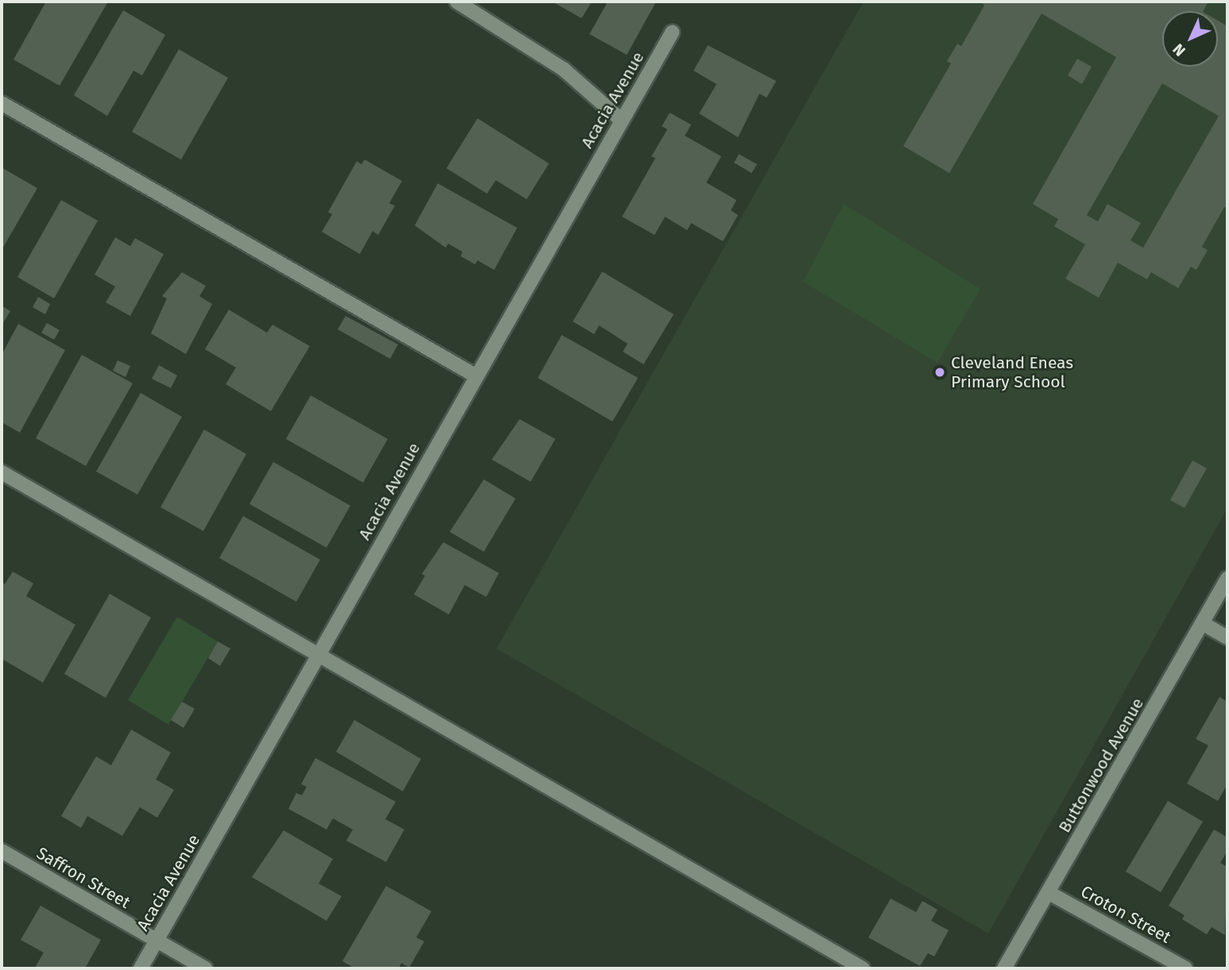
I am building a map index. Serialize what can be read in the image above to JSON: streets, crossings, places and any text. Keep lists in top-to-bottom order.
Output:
{
  "streets": {
    "street": [
      "Acacia Avenue",
      "Buttonwood Avenue",
      "Saffron Street",
      "Croton Street"
    ]
  },
  "crossings": [
    ["Acacia Avenue", "Saffron Street"],
    ["Buttonwood Avenue", "Croton Street"]
  ],
  "places": ["Cleveland Eneas Primary School"],
  "north": "bottom left"
}
